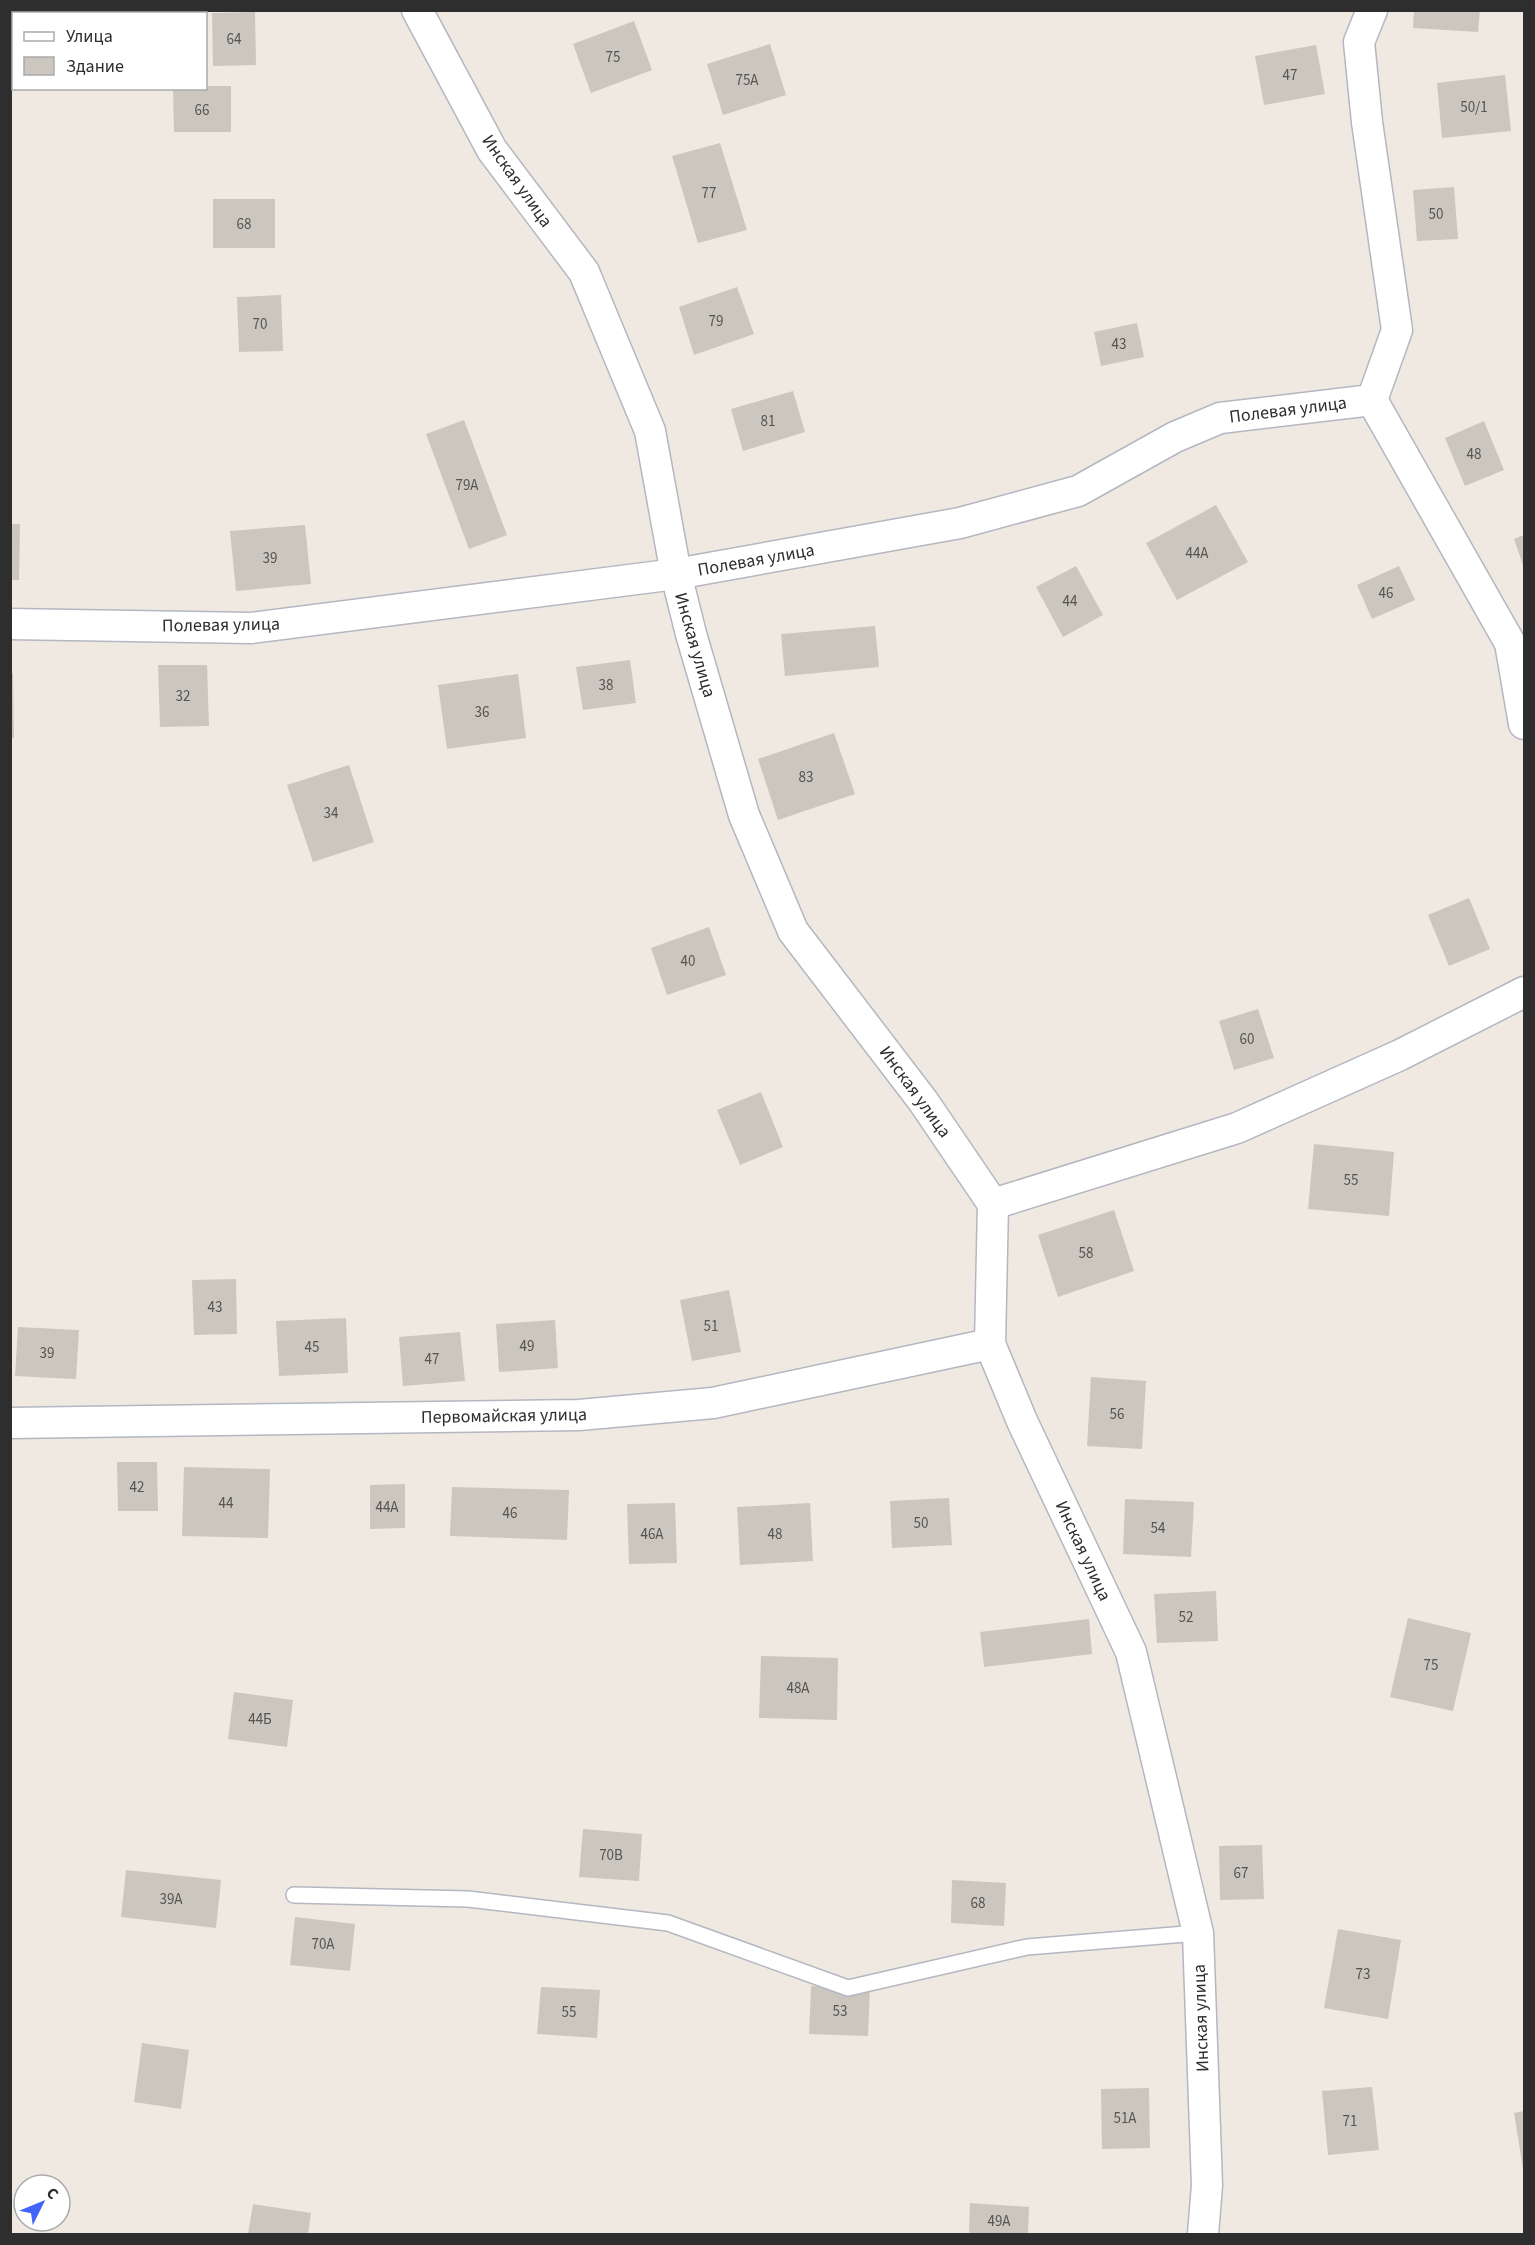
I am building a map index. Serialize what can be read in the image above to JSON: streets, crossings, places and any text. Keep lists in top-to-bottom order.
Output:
{
  "streets": {
    "street": ["Инская улица", "Полевая улица", "Первомайская улица"]
  },
  "crossings": [
    ["Инская улица", "Полевая улица"],
    ["Инская улица", "Первомайская улица"]
  ],
  "house_numbers": [
    "64",
    "75",
    "47",
    "75А",
    "50/1",
    "66",
    "77",
    "50",
    "68",
    "79",
    "70",
    "43",
    "81",
    "48",
    "79А",
    "44А",
    "39",
    "46",
    "44",
    "38",
    "32",
    "36",
    "83",
    "34",
    "40",
    "60",
    "55",
    "58",
    "43",
    "51",
    "49",
    "45",
    "39",
    "47",
    "56",
    "42",
    "44",
    "44А",
    "46",
    "50",
    "54",
    "46А",
    "48",
    "52",
    "75",
    "48А",
    "44Б",
    "70В",
    "67",
    "39А",
    "68",
    "70А",
    "73",
    "53",
    "55",
    "51А",
    "71",
    "49А"
  ],
  "legend": ["Улица", "Здание"],
  "north": "top right"
}
